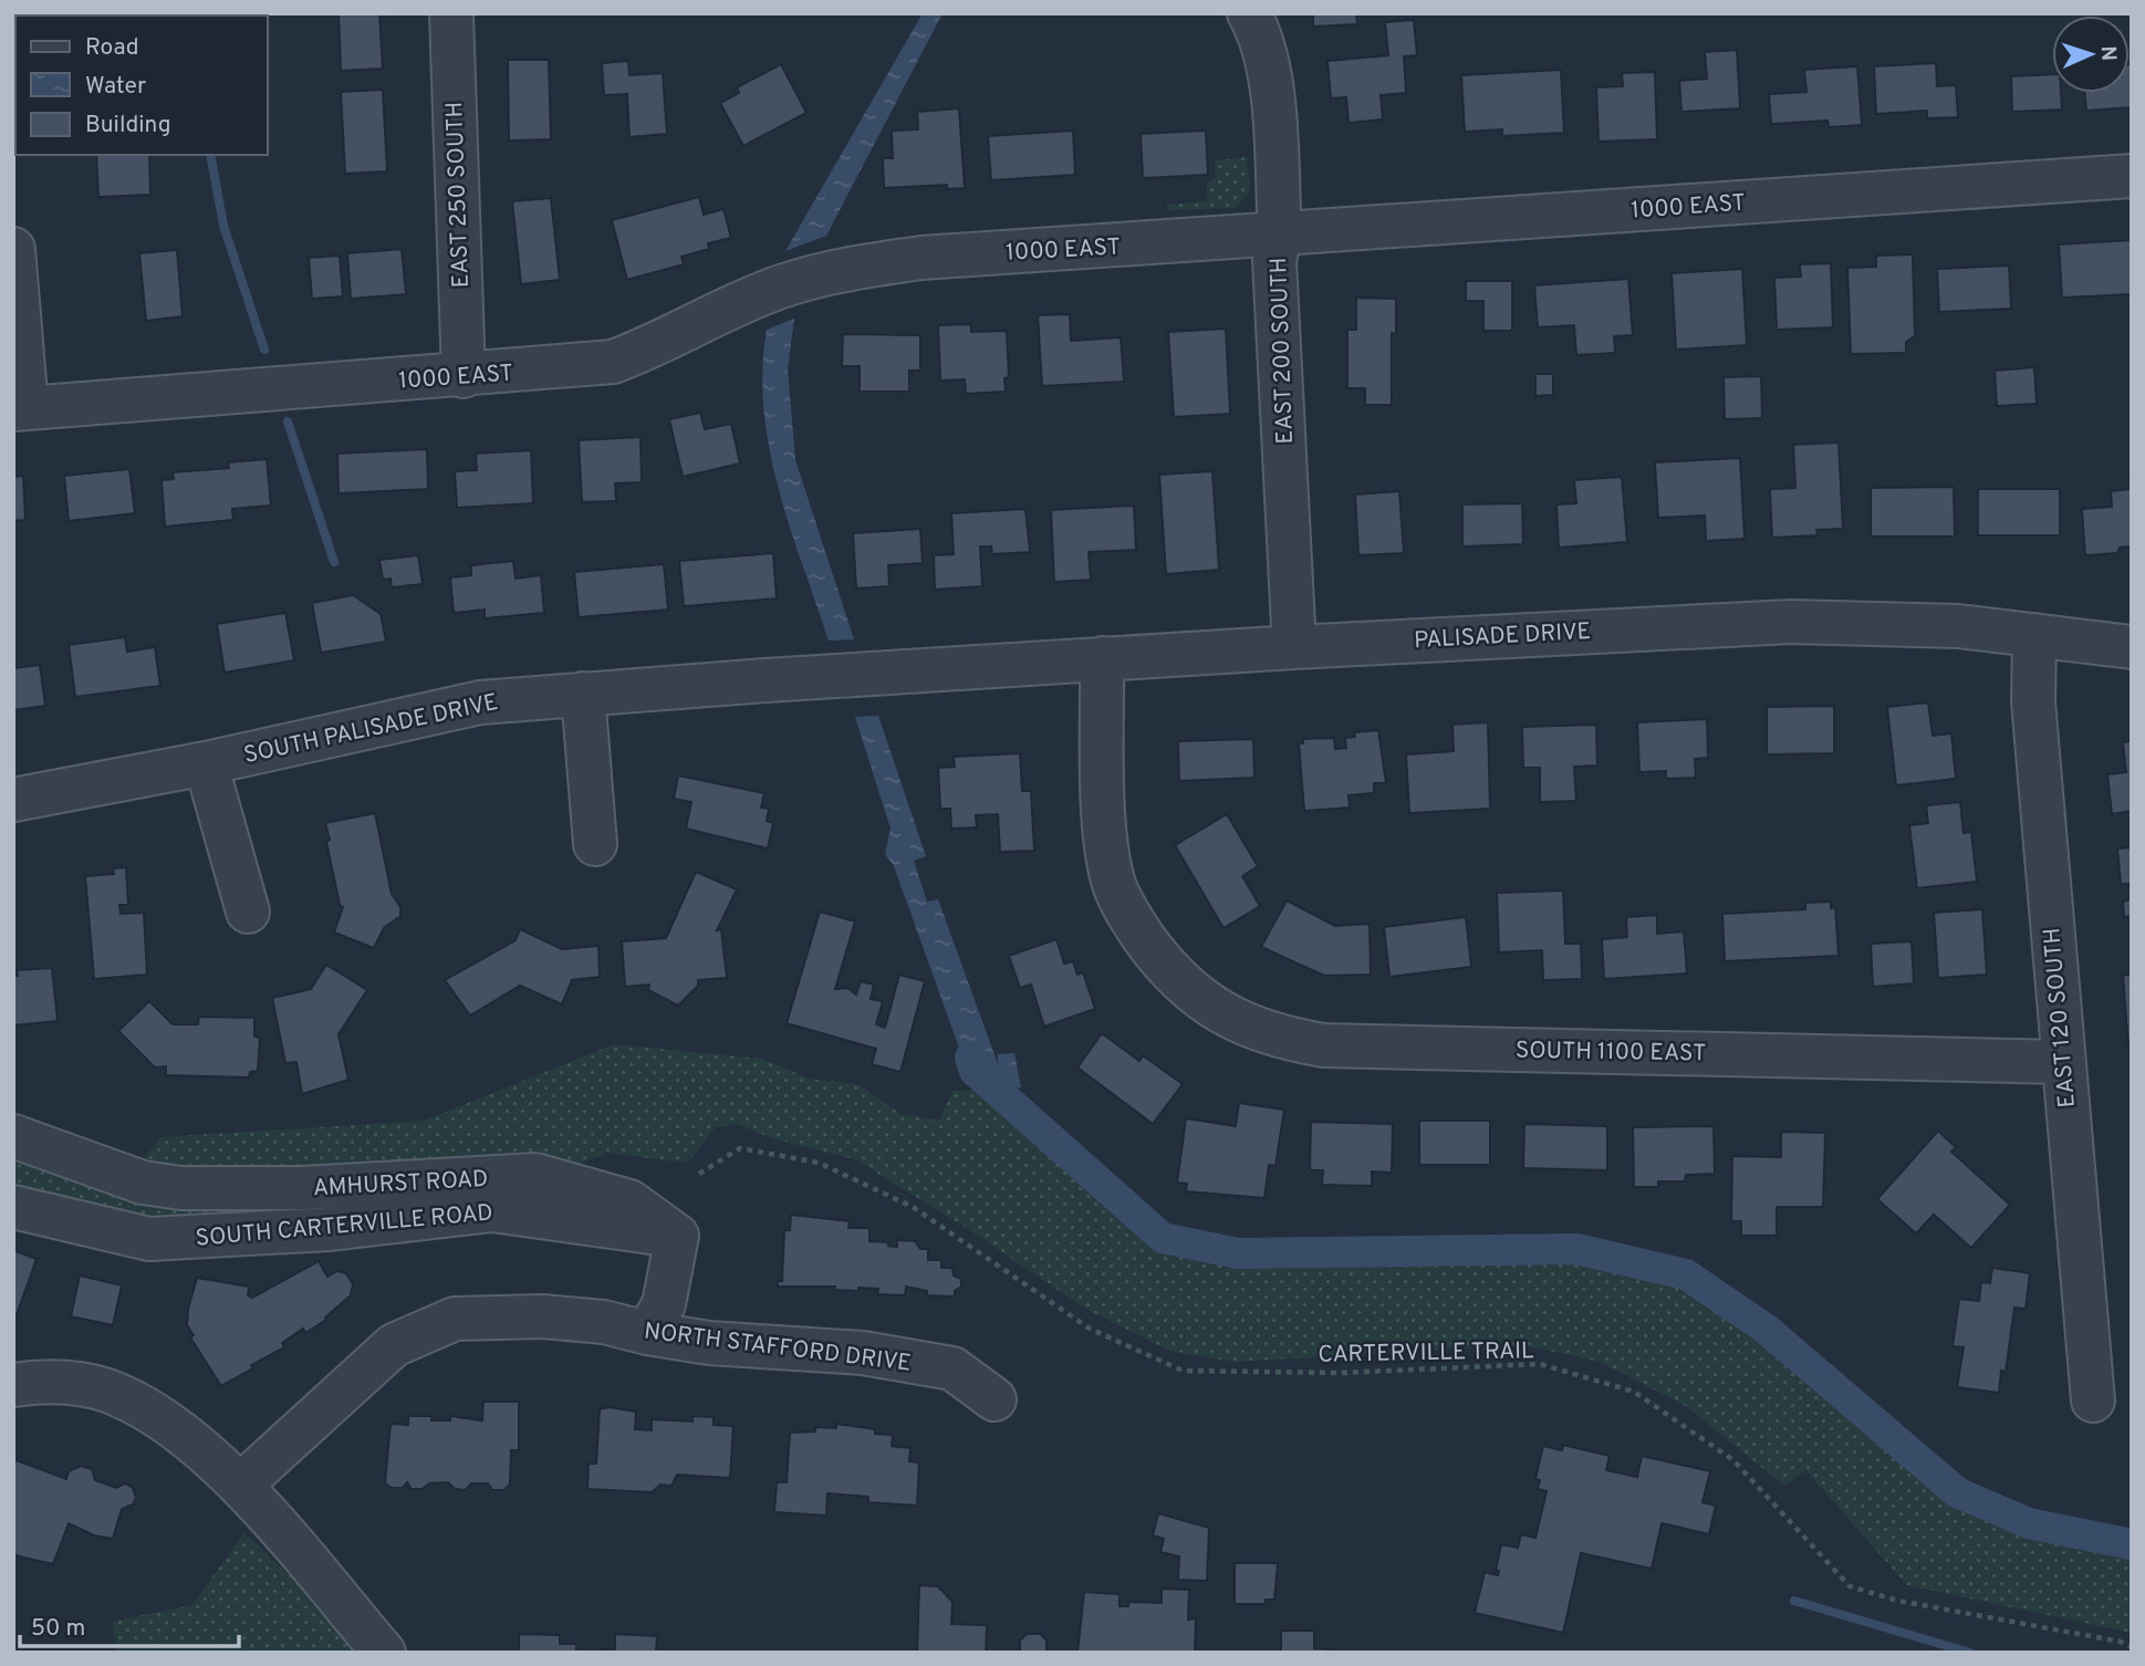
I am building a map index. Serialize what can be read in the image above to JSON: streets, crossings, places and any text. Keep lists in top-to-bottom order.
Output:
{
  "streets": {
    "street": [
      "EAST 250 SOUTH",
      "1000 EAST",
      "EAST 200 SOUTH",
      "PALISADE DRIVE",
      "SOUTH PALISADE DRIVE",
      "EAST 120 SOUTH",
      "SOUTH 1100 EAST",
      "AMHURST ROAD",
      "SOUTH CARTERVILLE ROAD",
      "NORTH STAFFORD DRIVE"
    ],
    "path": ["CARTERVILLE TRAIL"]
  },
  "crossings": [
    ["EAST 250 SOUTH", "1000 EAST"],
    ["1000 EAST", "EAST 200 SOUTH"],
    ["EAST 200 SOUTH", "PALISADE DRIVE"],
    ["PALISADE DRIVE", "SOUTH PALISADE DRIVE"],
    ["PALISADE DRIVE", "EAST 120 SOUTH"],
    ["PALISADE DRIVE", "SOUTH 1100 EAST"],
    ["EAST 120 SOUTH", "SOUTH 1100 EAST"],
    ["AMHURST ROAD", "SOUTH CARTERVILLE ROAD"]
  ],
  "legend": ["Road", "Water", "Building"],
  "scale_bar": "50 m",
  "north": "right"
}
